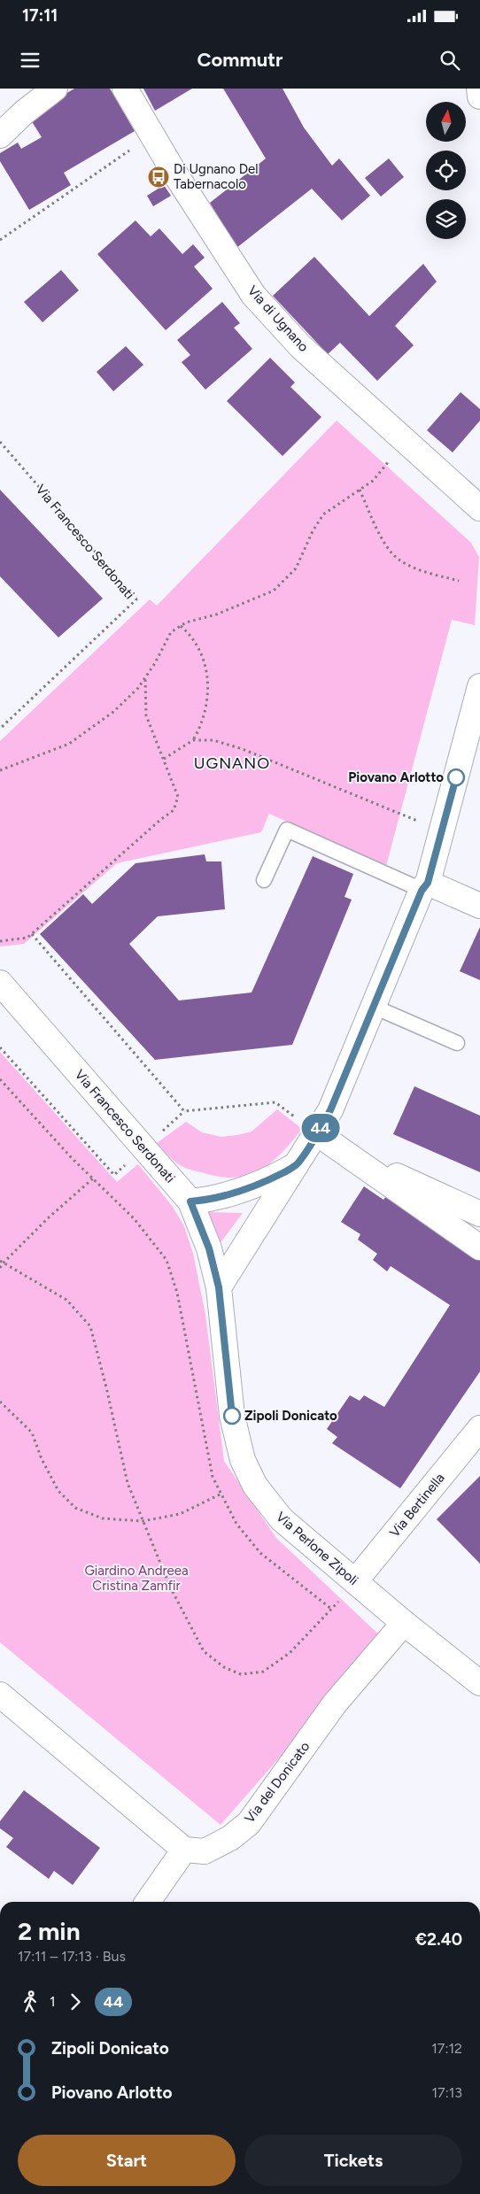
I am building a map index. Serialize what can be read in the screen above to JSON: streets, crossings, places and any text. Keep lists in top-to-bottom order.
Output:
{
  "streets": {
    "street": [
      "Via di Ugnano",
      "Via Francesco Serdonati",
      "Via Bertinella",
      "Via Perlone Zipoli",
      "Via del Donicato"
    ]
  },
  "crossings": [
    ["Via Francesco Serdonati", "Via Perlone Zipoli"],
    ["Via Bertinella", "Via Perlone Zipoli"],
    ["Via Perlone Zipoli", "Via del Donicato"]
  ],
  "districts": ["UGNANO"],
  "parks": ["Giardino Andreea Cristina Zamfir"],
  "places": {
    "bus stop": ["Di Ugnano Del Tabernacolo"],
    "other": ["Piovano Arlotto", "Zipoli Donicato"]
  },
  "lines": ["bus line 44"],
  "north": "top",
  "page": {
    "status": "17:11",
    "header": "Commutr",
    "on_map": "44",
    "heading": ["2 min", "17:11 – 17:13 · Bus", "€2.40"],
    "legs": ["1", "44"],
    "list": [
      {
        "name": "Zipoli Donicato",
        "value": "17:12"
      },
      {
        "name": "Piovano Arlotto",
        "value": "17:13"
      }
    ],
    "buttons": ["Start", "Tickets"]
  }
}
